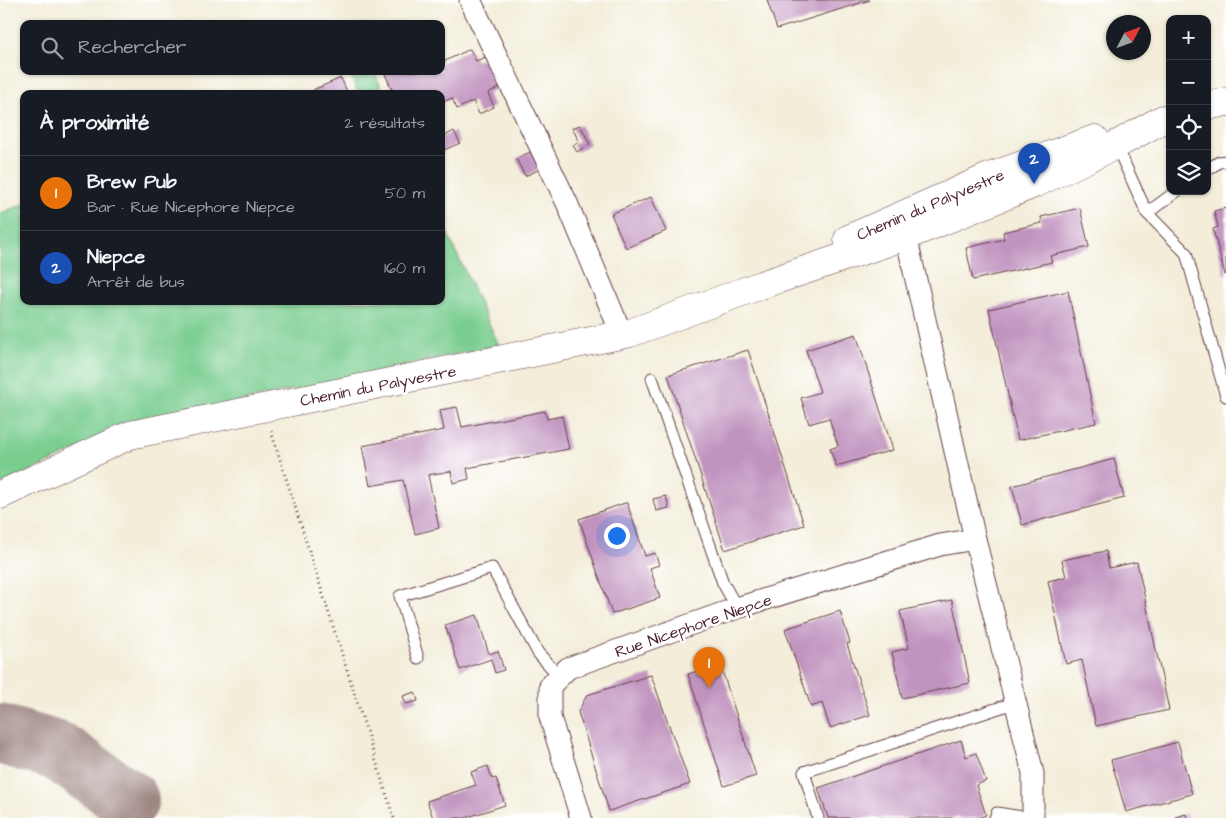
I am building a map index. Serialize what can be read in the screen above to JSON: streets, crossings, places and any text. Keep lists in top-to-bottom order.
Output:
{
  "streets": {
    "street": ["Chemin du Palyvestre", "Rue Nicephore Niepce"]
  },
  "north": "top right",
  "page": {
    "map_buttons": ["+", "−"],
    "search": "Rechercher",
    "heading": ["À proximité", "2 résultats"],
    "pins": ["2", "1"],
    "list": [
      {
        "mark": "1",
        "name": "Brew Pub",
        "note": "Bar · Rue Nicephore Niepce",
        "value": "50 m"
      },
      {
        "mark": "2",
        "name": "Niepce",
        "note": "Arrêt de bus",
        "value": "160 m"
      }
    ]
  }
}
